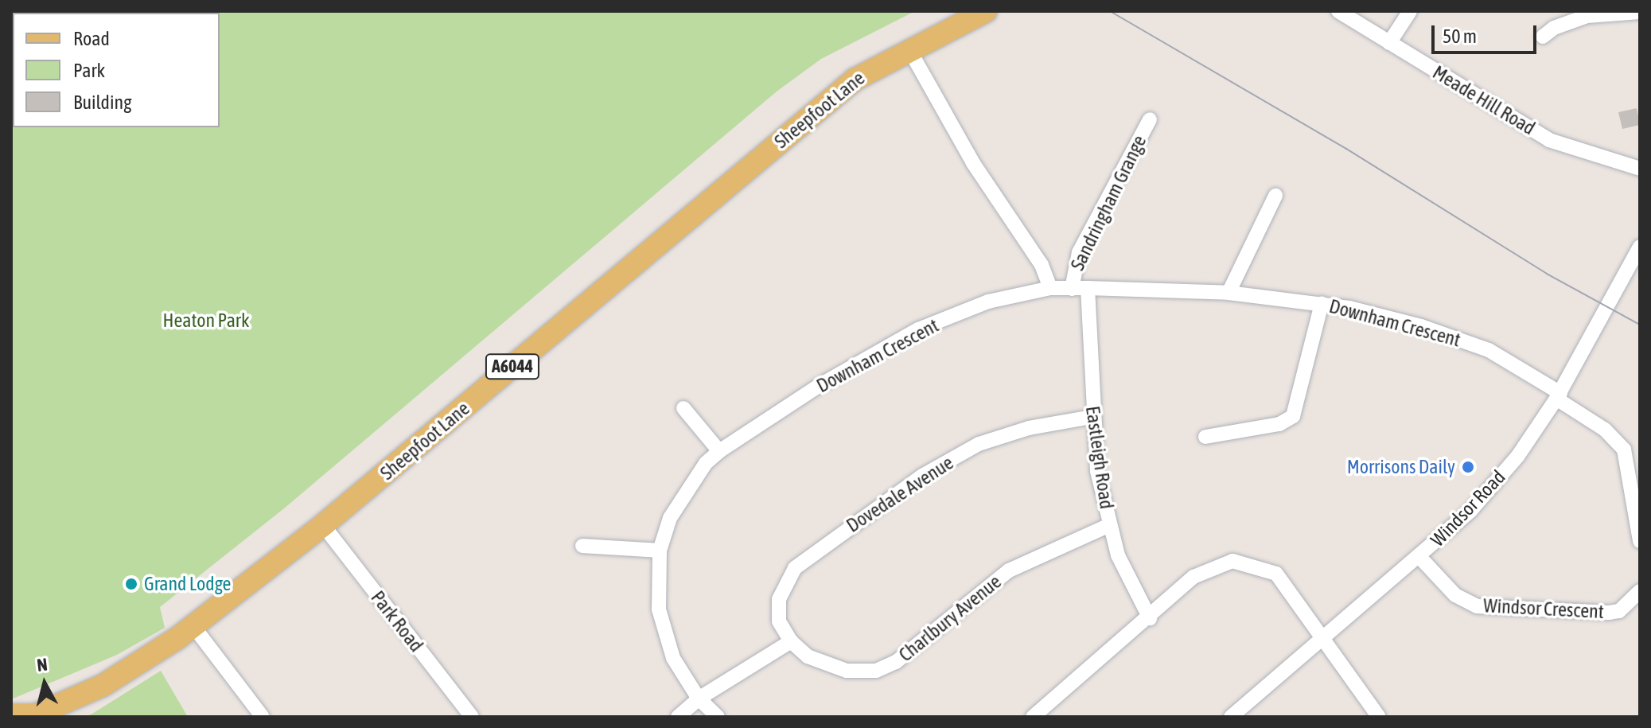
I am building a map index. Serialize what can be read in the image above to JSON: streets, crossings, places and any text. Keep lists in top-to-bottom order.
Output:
{
  "streets": {
    "main road": ["Sheepfoot Lane", "A6044"],
    "street": [
      "Meade Hill Road",
      "Sandringham Grange",
      "Downham Crescent",
      "Eastleigh Road",
      "Dovedale Avenue",
      "Windsor Road",
      "Windsor Crescent",
      "Charlbury Avenue",
      "Park Road"
    ]
  },
  "crossings": [
    ["Sheepfoot Lane", "Park Road"],
    ["Sandringham Grange", "Downham Crescent"],
    ["Downham Crescent", "Eastleigh Road"],
    ["Downham Crescent", "Windsor Road"],
    ["Eastleigh Road", "Dovedale Avenue"],
    ["Eastleigh Road", "Charlbury Avenue"],
    ["Dovedale Avenue", "Charlbury Avenue"],
    ["Windsor Road", "Windsor Crescent"]
  ],
  "parks": ["Heaton Park"],
  "places": ["Morrisons Daily", "Grand Lodge"],
  "legend": ["Road", "Park", "Building"],
  "scale_bar": "50 m",
  "north": "top"
}
